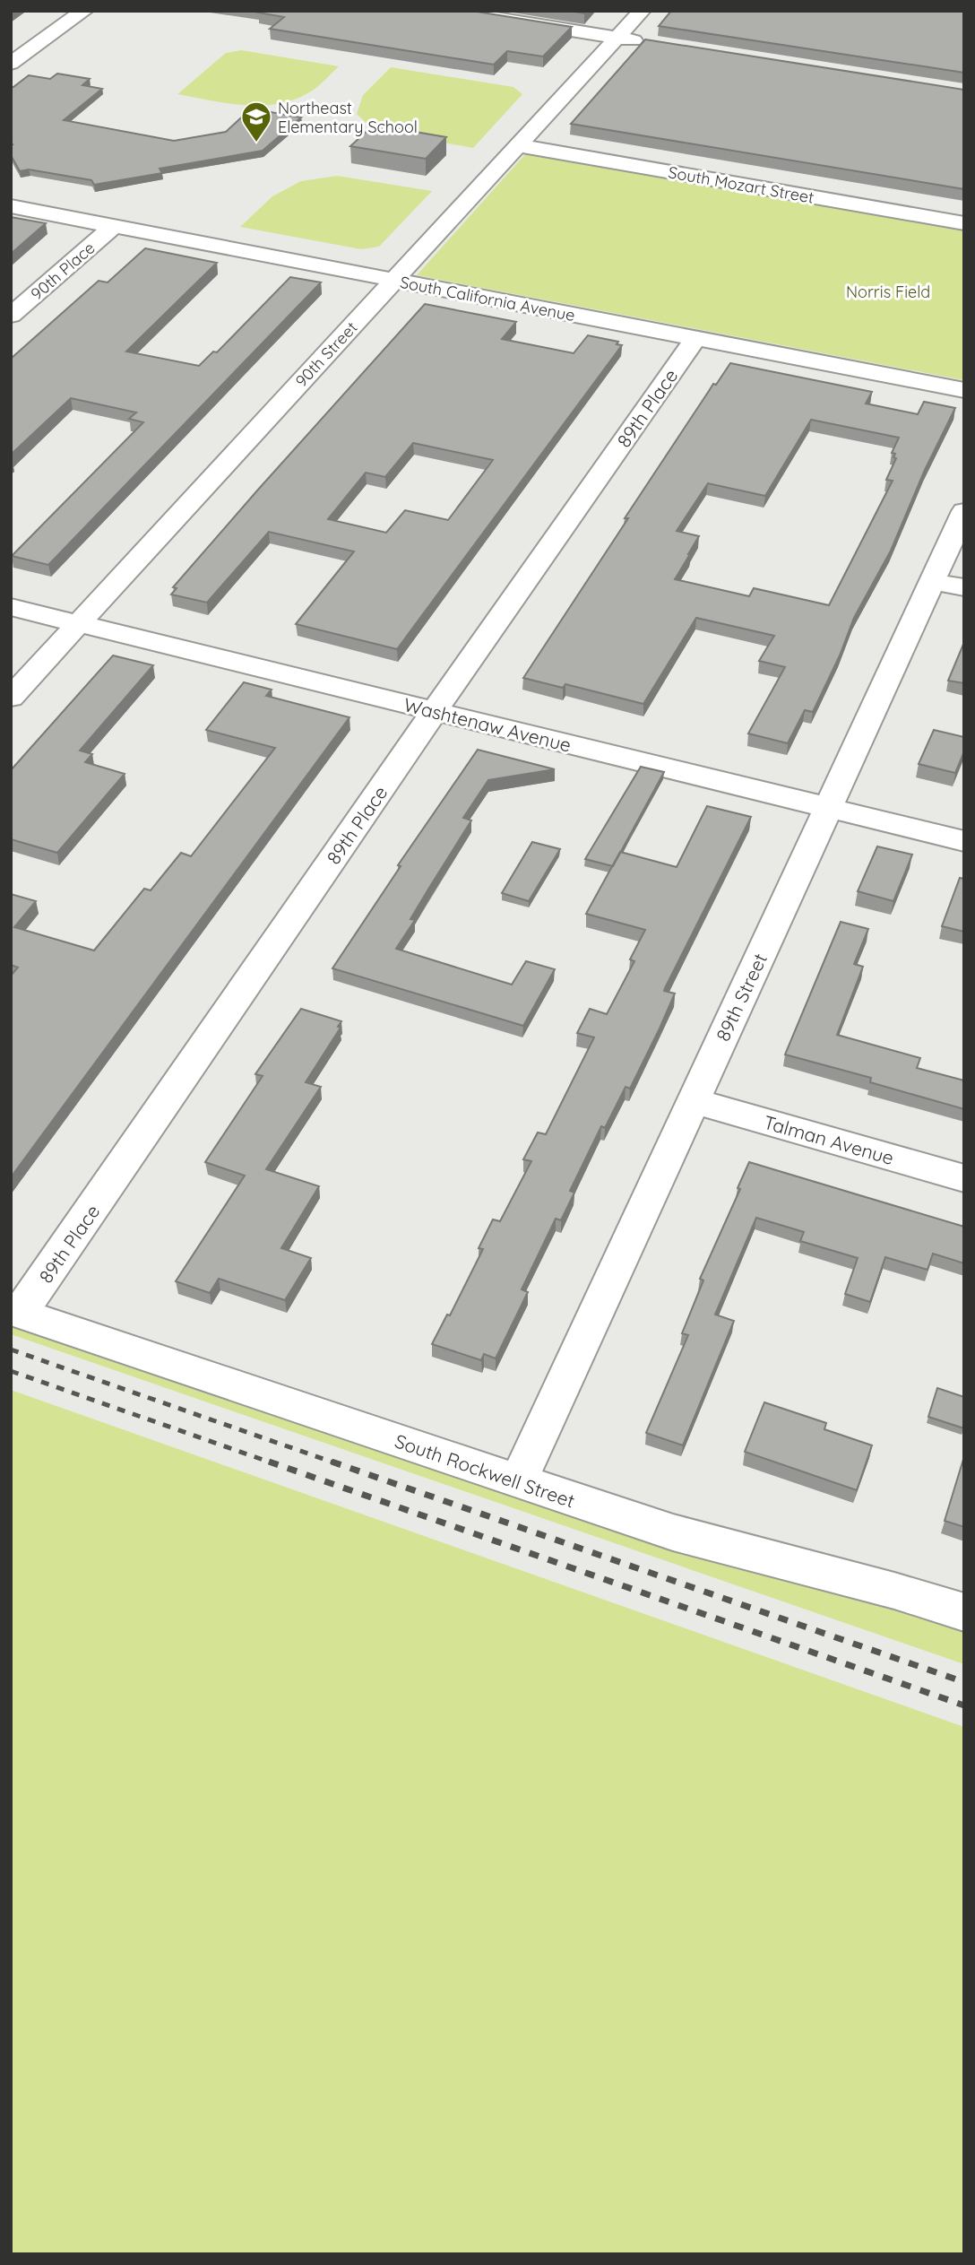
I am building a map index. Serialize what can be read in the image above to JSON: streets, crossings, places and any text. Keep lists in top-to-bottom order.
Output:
{
  "streets": {
    "street": [
      "South Mozart Street",
      "90th Place",
      "South California Avenue",
      "90th Street",
      "89th Place",
      "Washtenaw Avenue",
      "89th Street",
      "Talman Avenue",
      "South Rockwell Street"
    ]
  },
  "crossings": [
    ["South Mozart Street", "90th Street"],
    ["90th Place", "South California Avenue"],
    ["South California Avenue", "90th Street"],
    ["South California Avenue", "89th Place"],
    ["90th Street", "Washtenaw Avenue"],
    ["89th Place", "Washtenaw Avenue"],
    ["89th Place", "South Rockwell Street"],
    ["Washtenaw Avenue", "89th Street"],
    ["89th Street", "Talman Avenue"],
    ["89th Street", "South Rockwell Street"]
  ],
  "parks": ["Norris Field"],
  "places": {
    "school or university": ["Northeast Elementary School"]
  }
}
